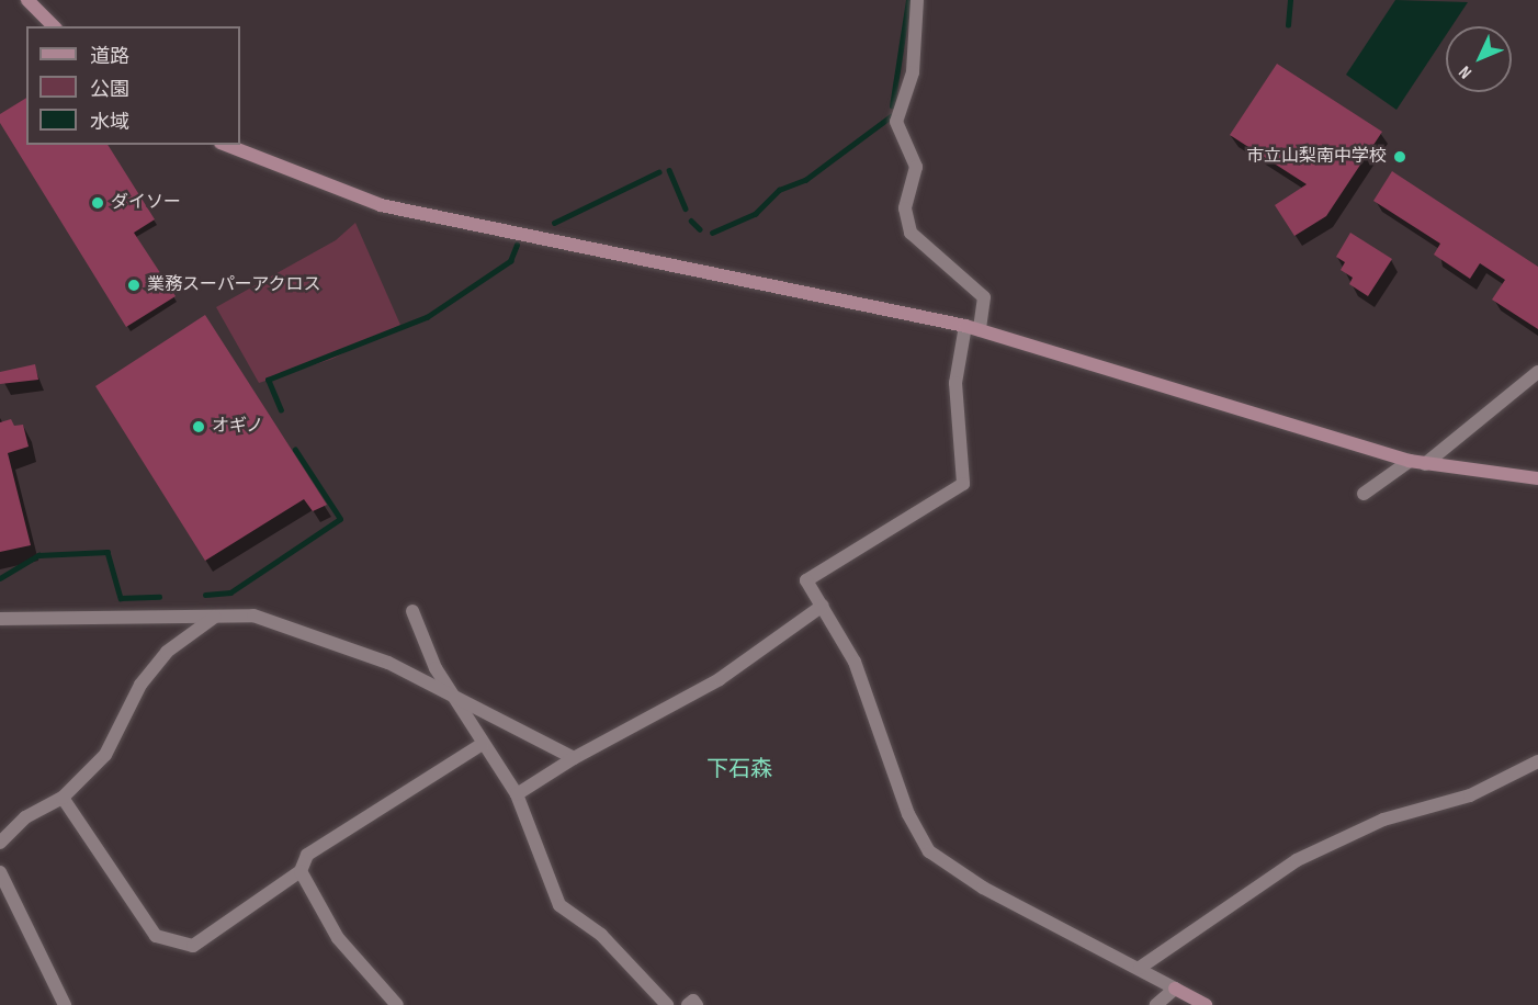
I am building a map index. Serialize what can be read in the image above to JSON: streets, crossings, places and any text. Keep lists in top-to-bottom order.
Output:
{
  "districts": ["下石森"],
  "places": [
    "市立山梨南中学校",
    "ダイソー",
    "業務スーパーアクロス",
    "オギノ"
  ],
  "legend": ["道路", "公園", "水域"],
  "north": "bottom left"
}
